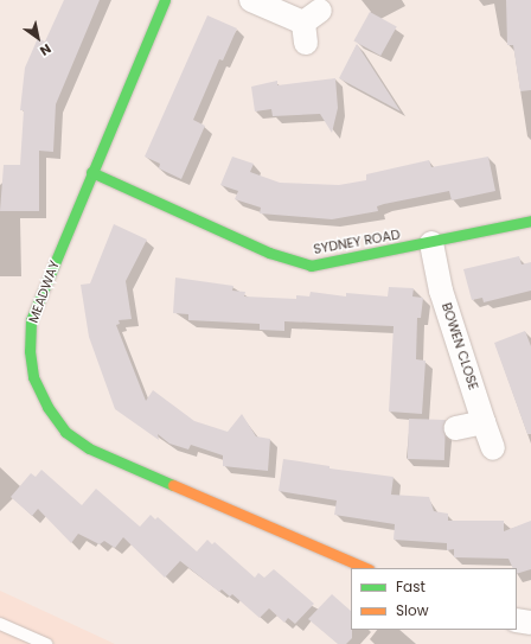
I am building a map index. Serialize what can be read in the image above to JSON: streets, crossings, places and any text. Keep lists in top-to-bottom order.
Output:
{
  "streets": {
    "street": ["SYDNEY ROAD", "MEADWAY", "BOWEN CLOSE"]
  },
  "crossings": [
    ["SYDNEY ROAD", "MEADWAY"],
    ["SYDNEY ROAD", "BOWEN CLOSE"]
  ],
  "legend": ["Fast", "Slow"],
  "north": "bottom right"
}
